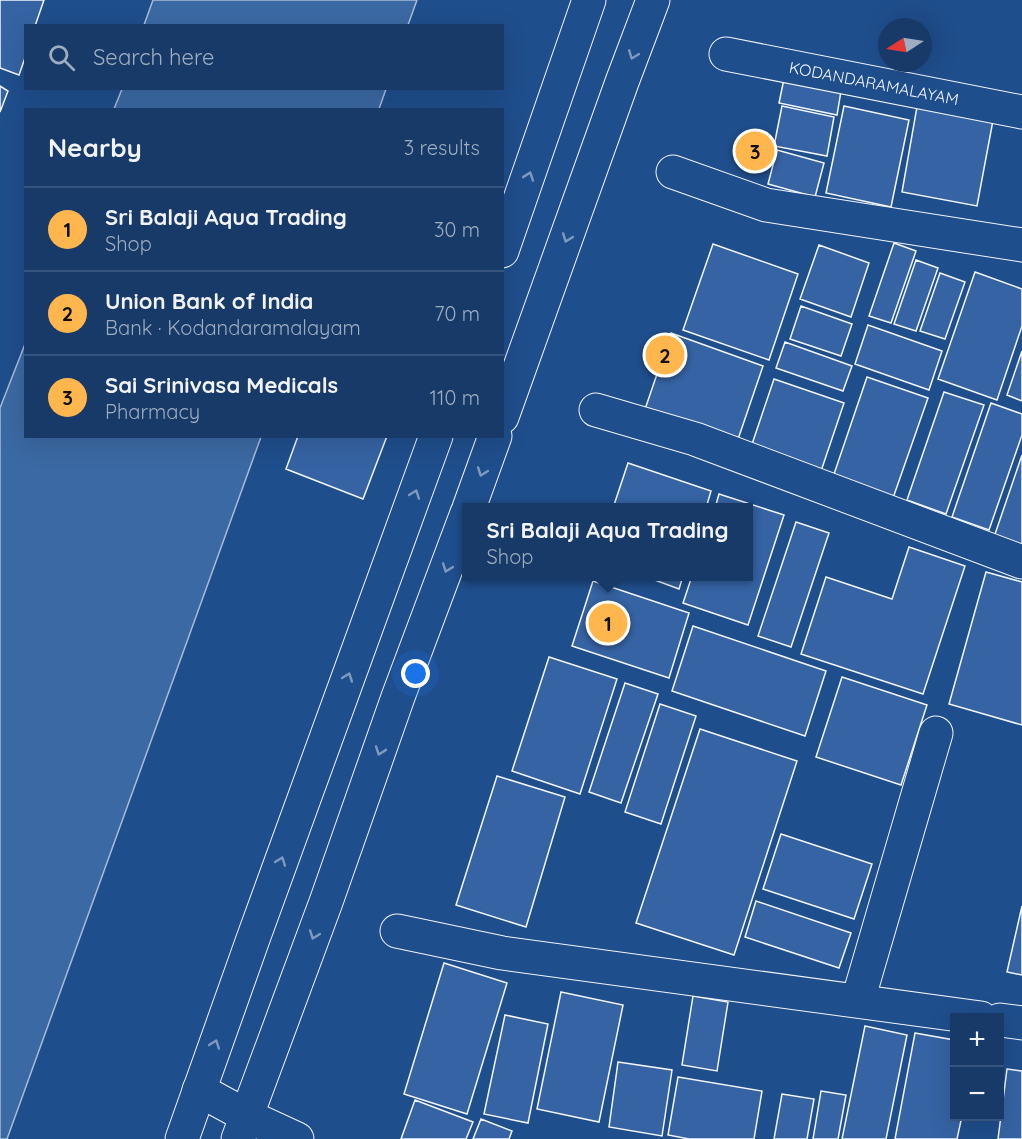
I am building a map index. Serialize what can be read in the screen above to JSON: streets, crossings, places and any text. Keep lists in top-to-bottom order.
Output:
{
  "streets": {
    "main road": ["KODANDARAMALAYAM"]
  },
  "north": "left",
  "page": {
    "search": "Search here",
    "heading": ["Nearby", "3 results"],
    "pins": ["3", "2", "1"],
    "list": [
      {
        "mark": "1",
        "name": "Sri Balaji Aqua Trading",
        "note": "Shop",
        "value": "30 m"
      },
      {
        "mark": "2",
        "name": "Union Bank of India",
        "note": "Bank · Kodandaramalayam",
        "value": "70 m"
      },
      {
        "mark": "3",
        "name": "Sai Srinivasa Medicals",
        "note": "Pharmacy",
        "value": "110 m"
      }
    ],
    "popup": ["Sri Balaji Aqua Trading", "Shop"],
    "map_buttons": ["+", "−"]
  }
}
